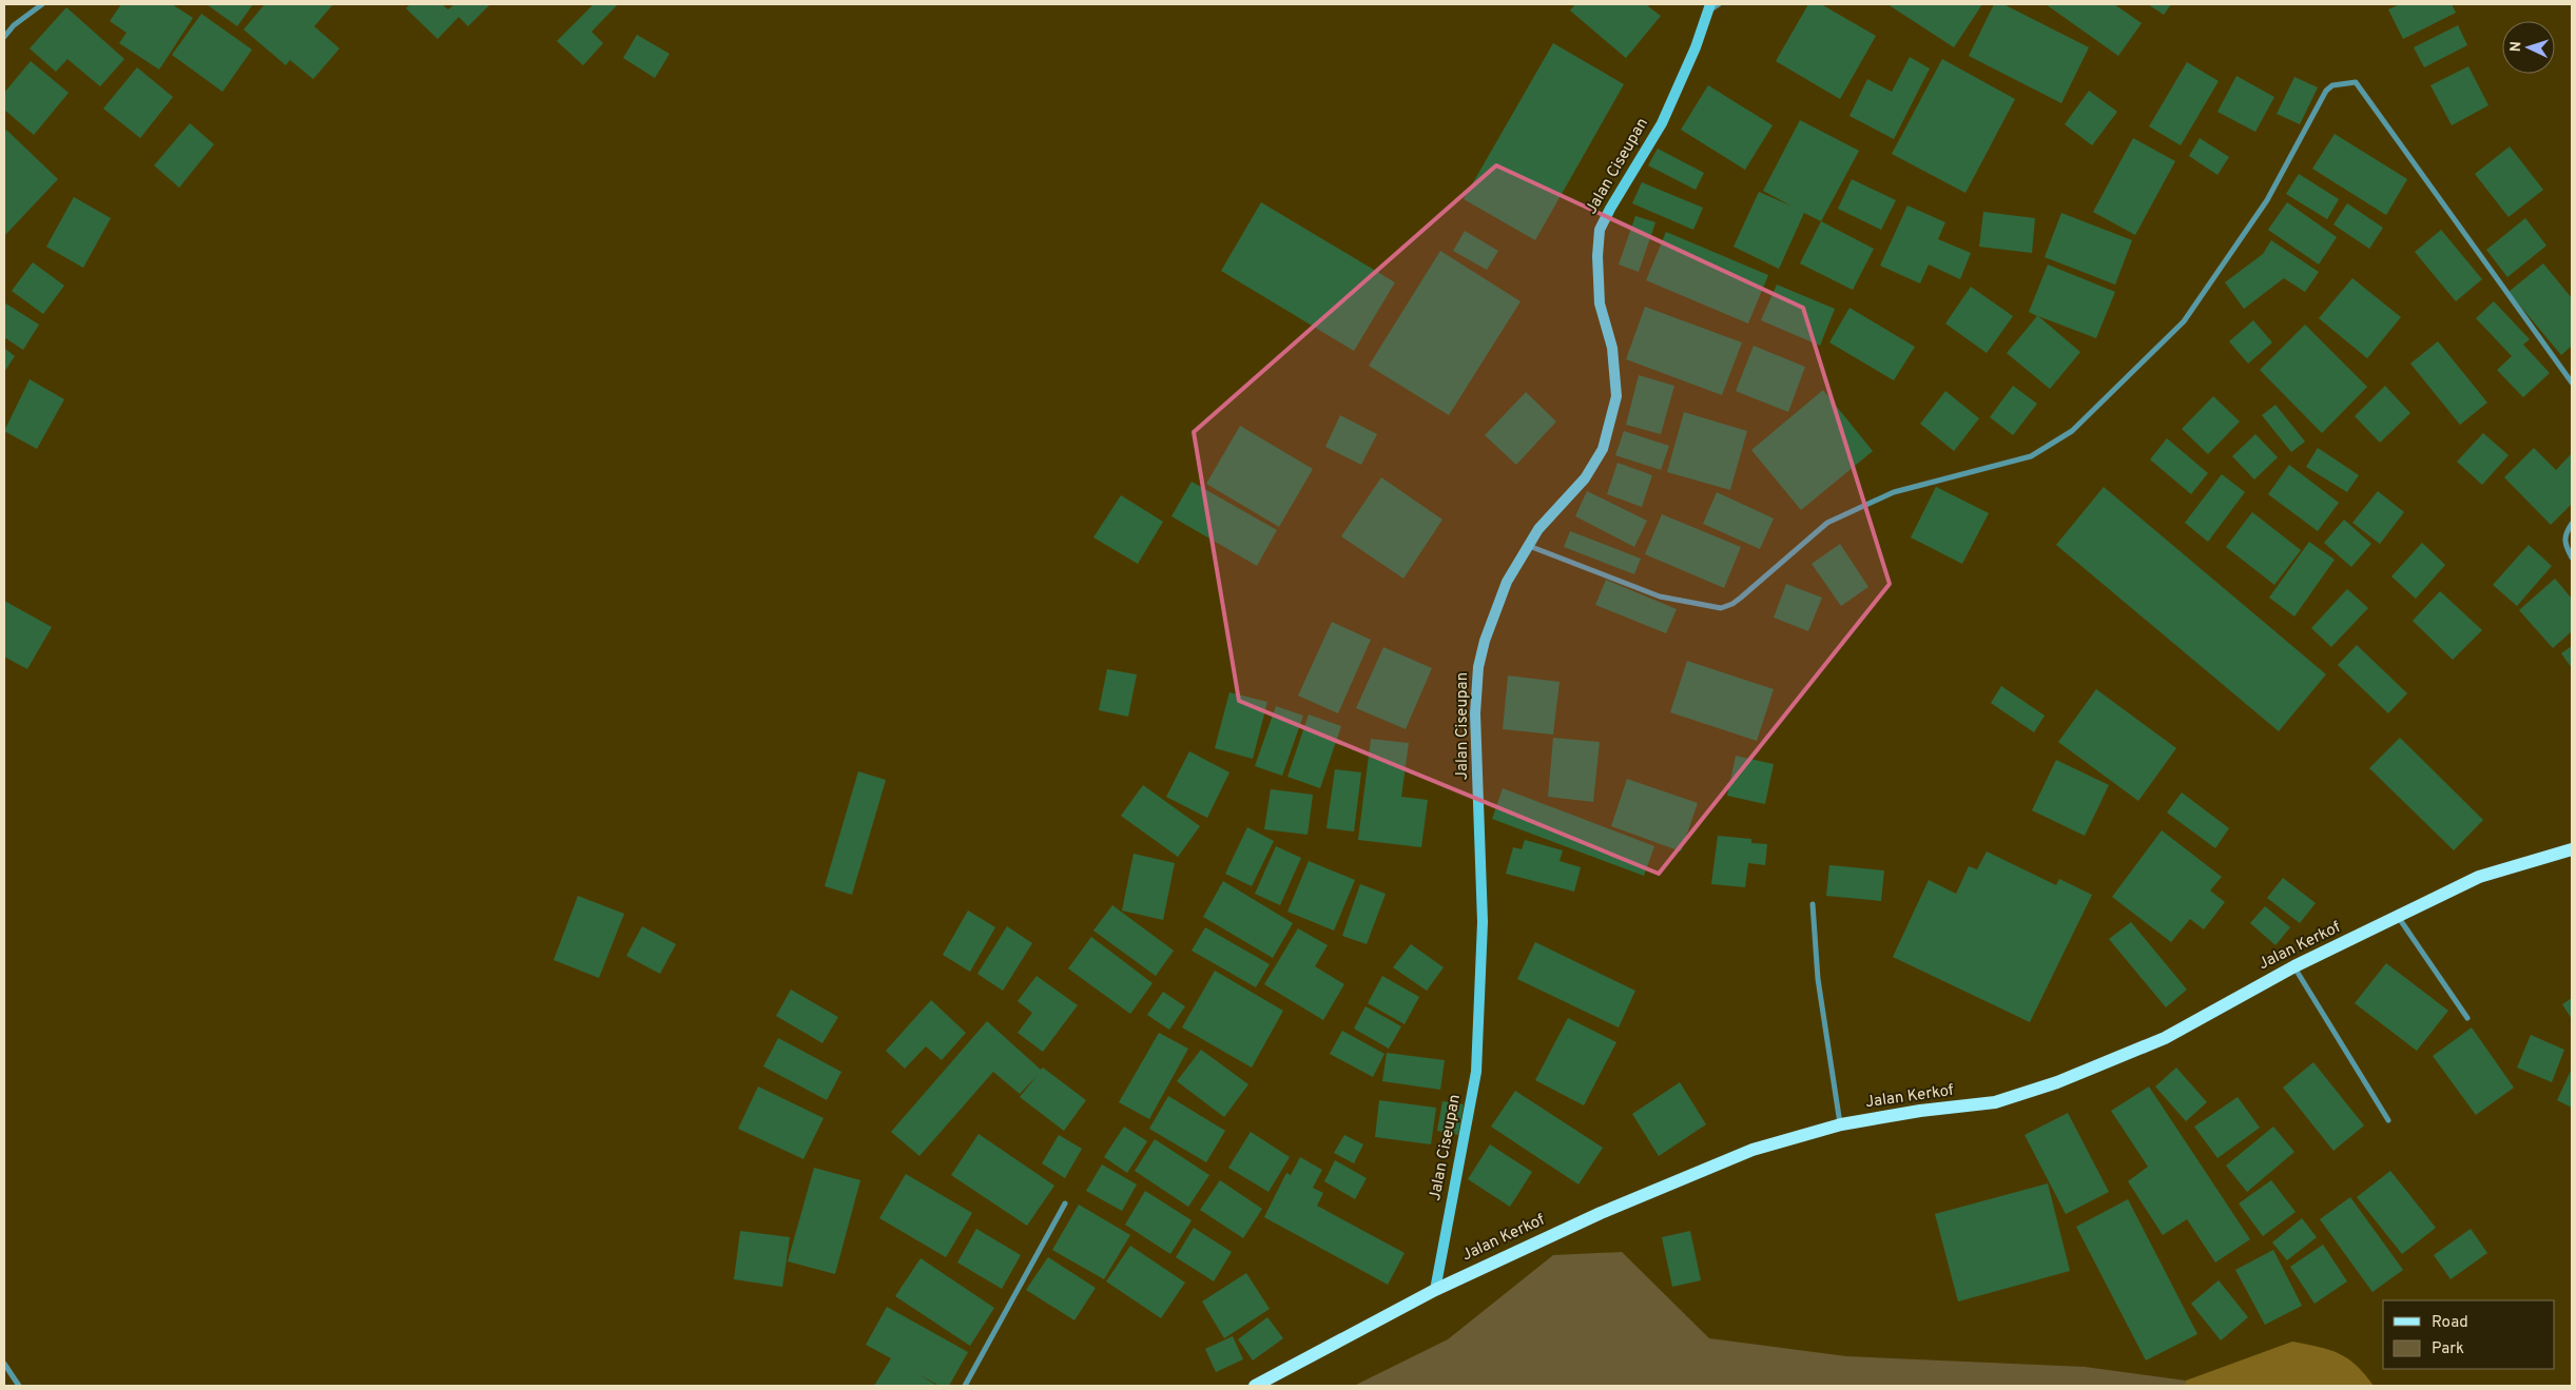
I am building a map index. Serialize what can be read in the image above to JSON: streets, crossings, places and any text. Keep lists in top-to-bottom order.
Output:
{
  "streets": {
    "main road": ["Jalan Ciseupan", "Jalan Kerkof"]
  },
  "crossings": [
    ["Jalan Ciseupan", "Jalan Kerkof"]
  ],
  "legend": ["Road", "Park"],
  "north": "left"
}
